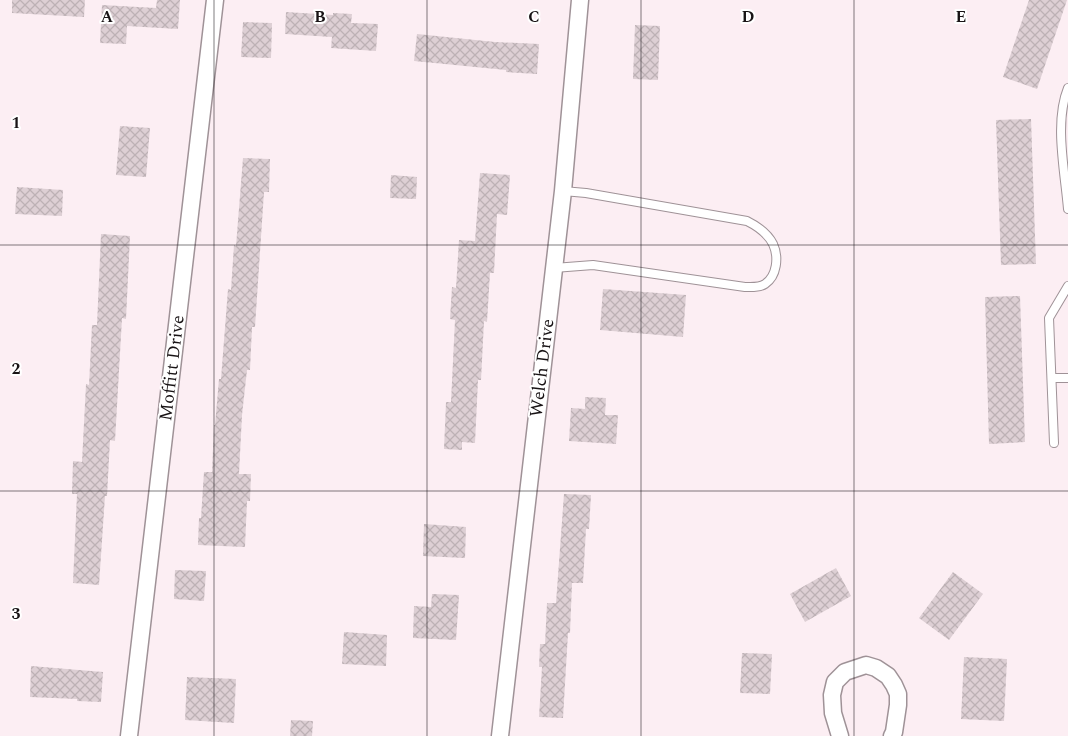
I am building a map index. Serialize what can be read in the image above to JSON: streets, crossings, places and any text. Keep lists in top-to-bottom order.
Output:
{
  "streets": {
    "street": ["Moffitt Drive", "Welch Drive"]
  },
  "grid": {
    "columns": [
      "A",
      "B",
      "C",
      "D",
      "E"
    ],
    "rows": ["1", "2", "3"]
  }
}
